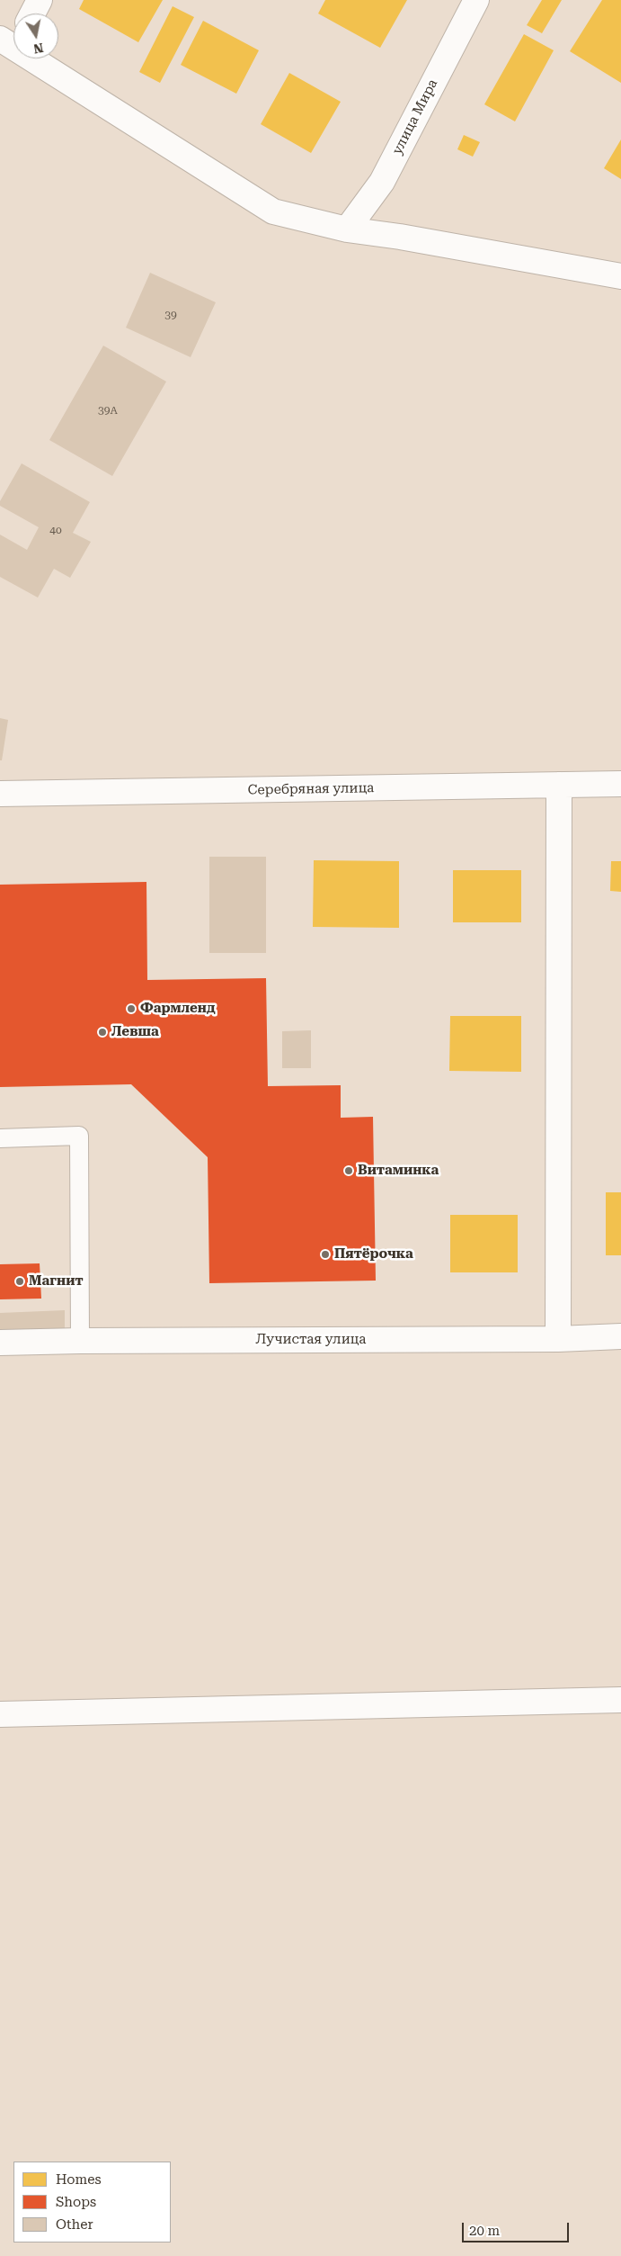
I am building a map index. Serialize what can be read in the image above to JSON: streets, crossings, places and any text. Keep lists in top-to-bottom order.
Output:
{
  "streets": {
    "street": ["улица Мира", "Серебряная улица", "Лучистая улица"]
  },
  "places": [
    "Фармленд",
    "Левша",
    "Витаминка",
    "Пятёрочка",
    "Магнит"
  ],
  "house_numbers": ["39", "39А", "40"],
  "legend": ["Homes", "Shops", "Other"],
  "scale_bar": "20 m",
  "north": "bottom"
}
